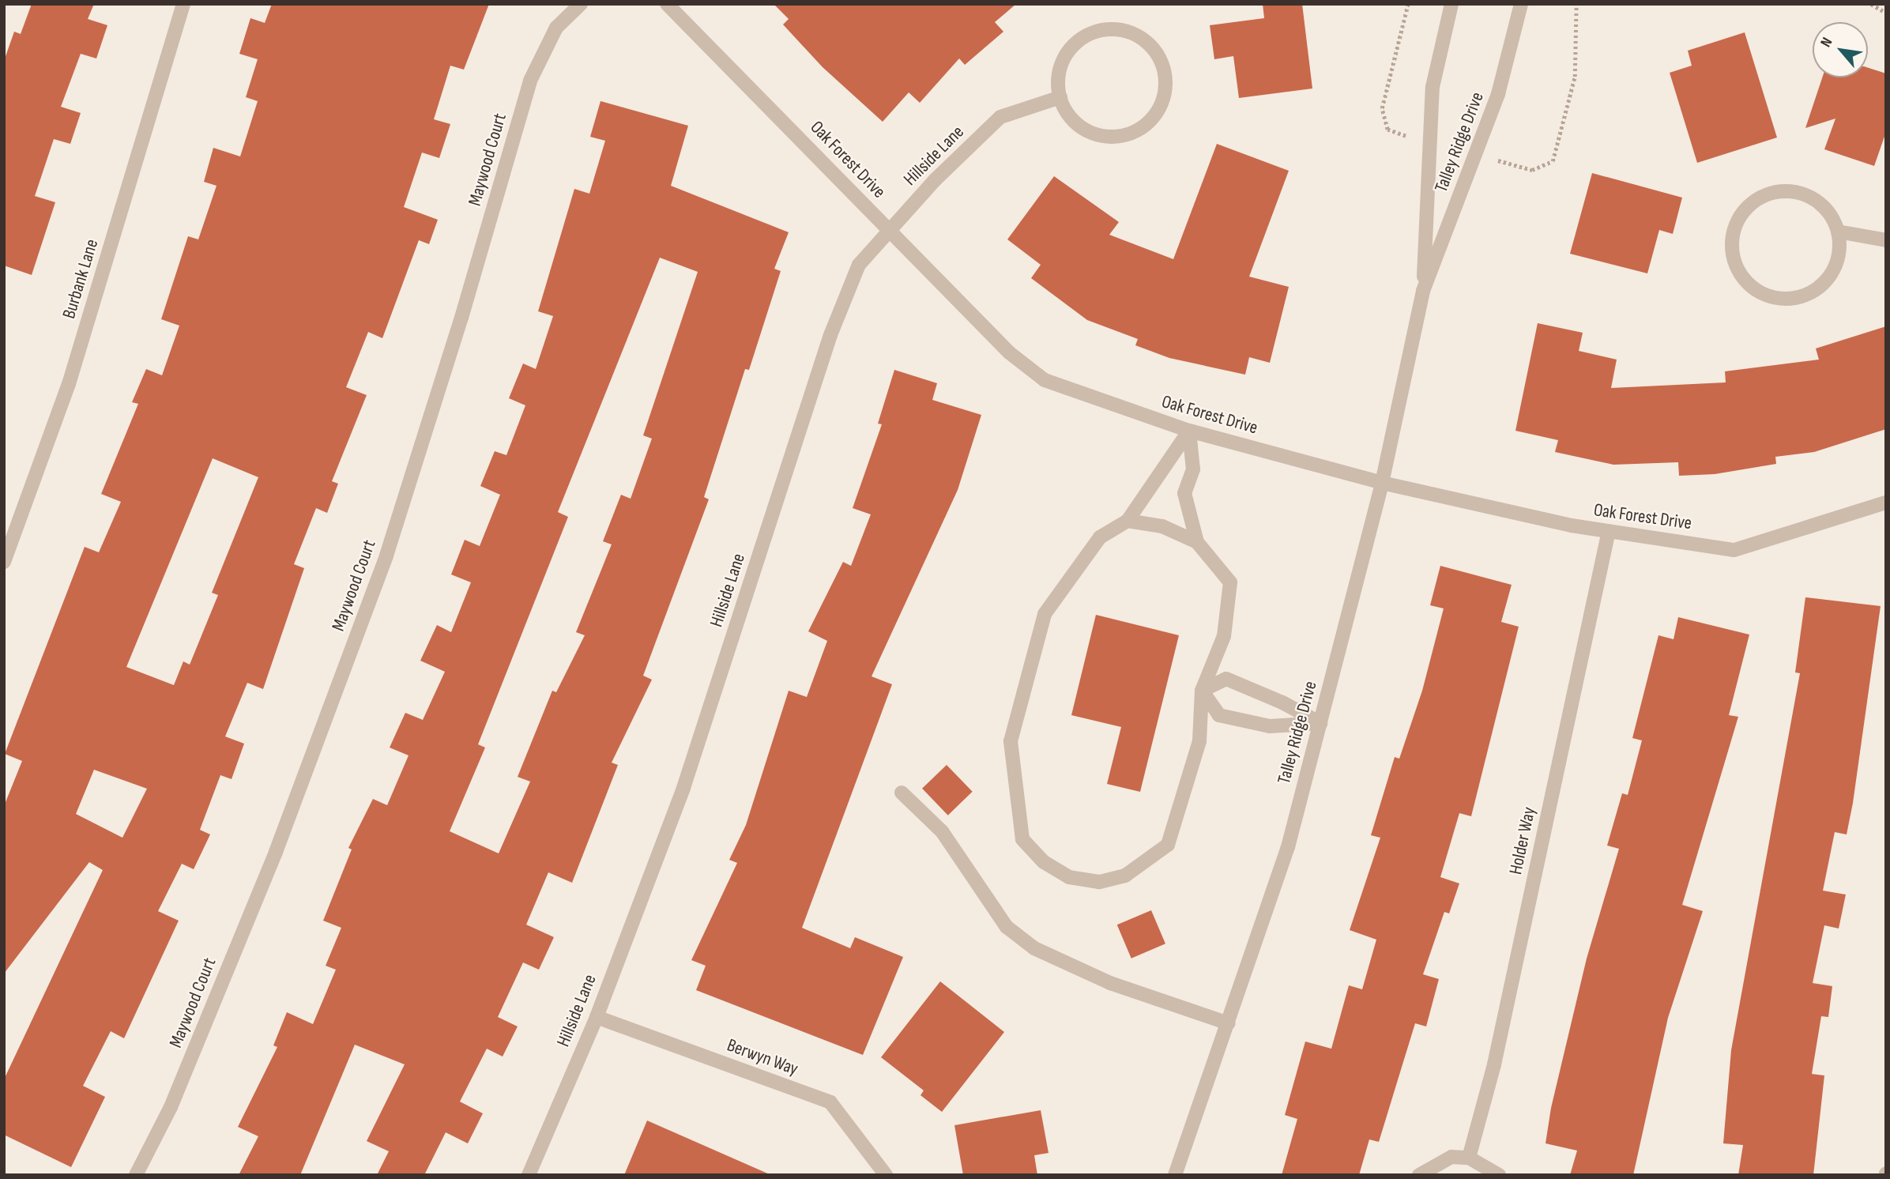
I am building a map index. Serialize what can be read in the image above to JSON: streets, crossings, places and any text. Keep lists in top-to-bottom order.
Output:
{
  "streets": {
    "street": [
      "Talley Ridge Drive",
      "Hillside Lane",
      "Maywood Court",
      "Oak Forest Drive",
      "Burbank Lane",
      "Holder Way",
      "Berwyn Way"
    ]
  },
  "crossings": [
    ["Talley Ridge Drive", "Oak Forest Drive"],
    ["Hillside Lane", "Oak Forest Drive"],
    ["Hillside Lane", "Berwyn Way"],
    ["Oak Forest Drive", "Holder Way"]
  ],
  "north": "top left"
}
